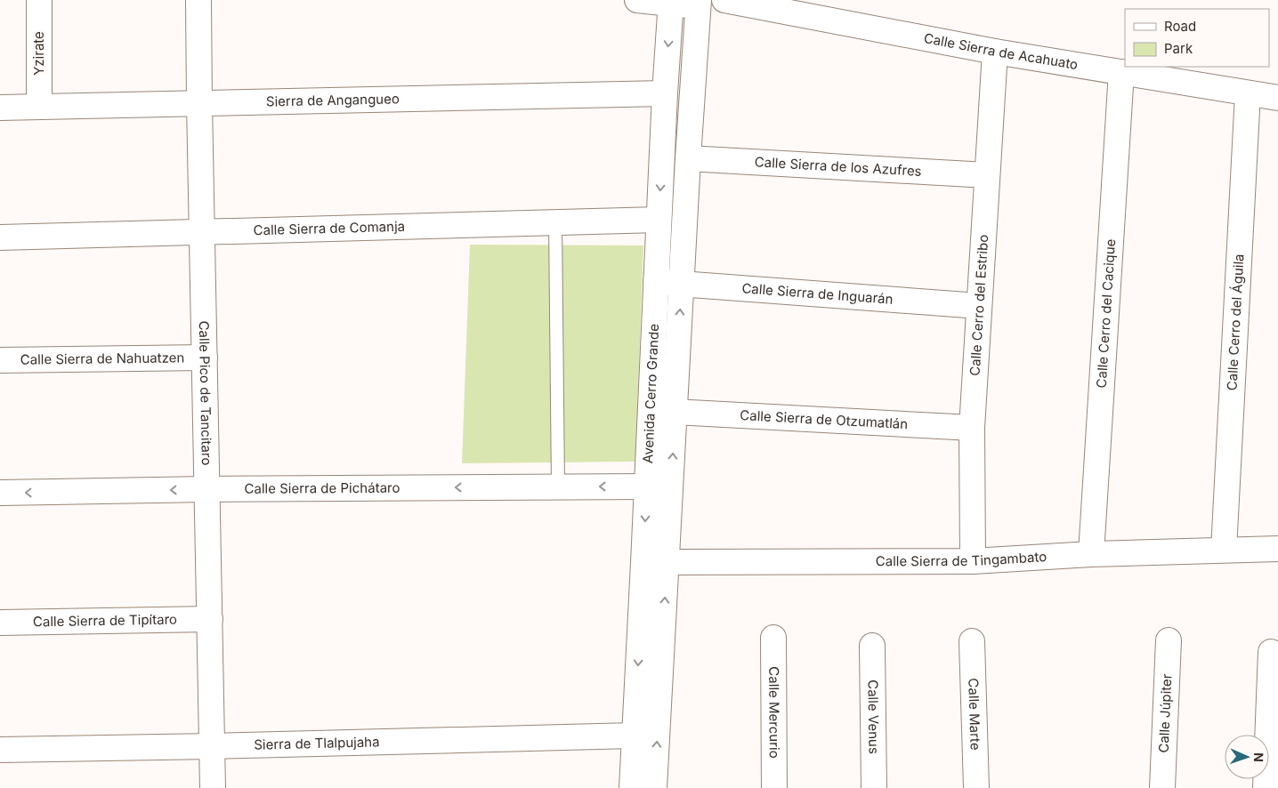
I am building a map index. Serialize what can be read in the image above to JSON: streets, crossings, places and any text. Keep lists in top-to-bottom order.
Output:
{
  "streets": {
    "street": [
      "Calle Sierra de Acahuato",
      "Yzirate",
      "Sierra de Angangueo",
      "Calle Sierra de los Azufres",
      "Calle Sierra de Comanja",
      "Calle Sierra de Inguarán",
      "Calle Cerro del Estribo",
      "Calle Cerro del Cacique",
      "Calle Cerro del Águila",
      "Calle Sierra de Nahuatzen",
      "Calle Pico de Tancitaro",
      "Avenida Cerro Grande",
      "Calle Sierra de Otzumatlán",
      "Calle Sierra de Pichátaro",
      "Calle Sierra de Tingambato",
      "Calle Sierra de Tipítaro",
      "Calle Mercurio",
      "Calle Marte",
      "Calle Júpiter",
      "Calle Venus",
      "Sierra de Tlalpujaha"
    ]
  },
  "crossings": [
    ["Calle Sierra de Acahuato", "Calle Cerro del Estribo"],
    ["Calle Sierra de Acahuato", "Calle Cerro del Cacique"],
    ["Calle Sierra de Acahuato", "Calle Cerro del Águila"],
    ["Calle Sierra de Acahuato", "Avenida Cerro Grande"],
    ["Yzirate", "Sierra de Angangueo"],
    ["Sierra de Angangueo", "Calle Pico de Tancitaro"],
    ["Sierra de Angangueo", "Avenida Cerro Grande"],
    ["Calle Sierra de los Azufres", "Calle Cerro del Estribo"],
    ["Calle Sierra de los Azufres", "Avenida Cerro Grande"],
    ["Calle Sierra de Comanja", "Calle Pico de Tancitaro"],
    ["Calle Sierra de Comanja", "Avenida Cerro Grande"],
    ["Calle Sierra de Inguarán", "Calle Cerro del Estribo"],
    ["Calle Sierra de Inguarán", "Avenida Cerro Grande"],
    ["Calle Cerro del Estribo", "Calle Sierra de Otzumatlán"],
    ["Calle Cerro del Estribo", "Calle Sierra de Tingambato"],
    ["Calle Cerro del Cacique", "Calle Sierra de Tingambato"],
    ["Calle Cerro del Águila", "Calle Sierra de Tingambato"],
    ["Calle Sierra de Nahuatzen", "Calle Pico de Tancitaro"],
    ["Calle Pico de Tancitaro", "Calle Sierra de Pichátaro"],
    ["Calle Pico de Tancitaro", "Calle Sierra de Tipítaro"],
    ["Calle Pico de Tancitaro", "Sierra de Tlalpujaha"],
    ["Avenida Cerro Grande", "Calle Sierra de Otzumatlán"],
    ["Avenida Cerro Grande", "Calle Sierra de Pichátaro"],
    ["Avenida Cerro Grande", "Calle Sierra de Tingambato"],
    ["Avenida Cerro Grande", "Sierra de Tlalpujaha"]
  ],
  "one_way": ["Calle Sierra de Pichátaro"],
  "legend": ["Road", "Park"],
  "north": "right"
}
